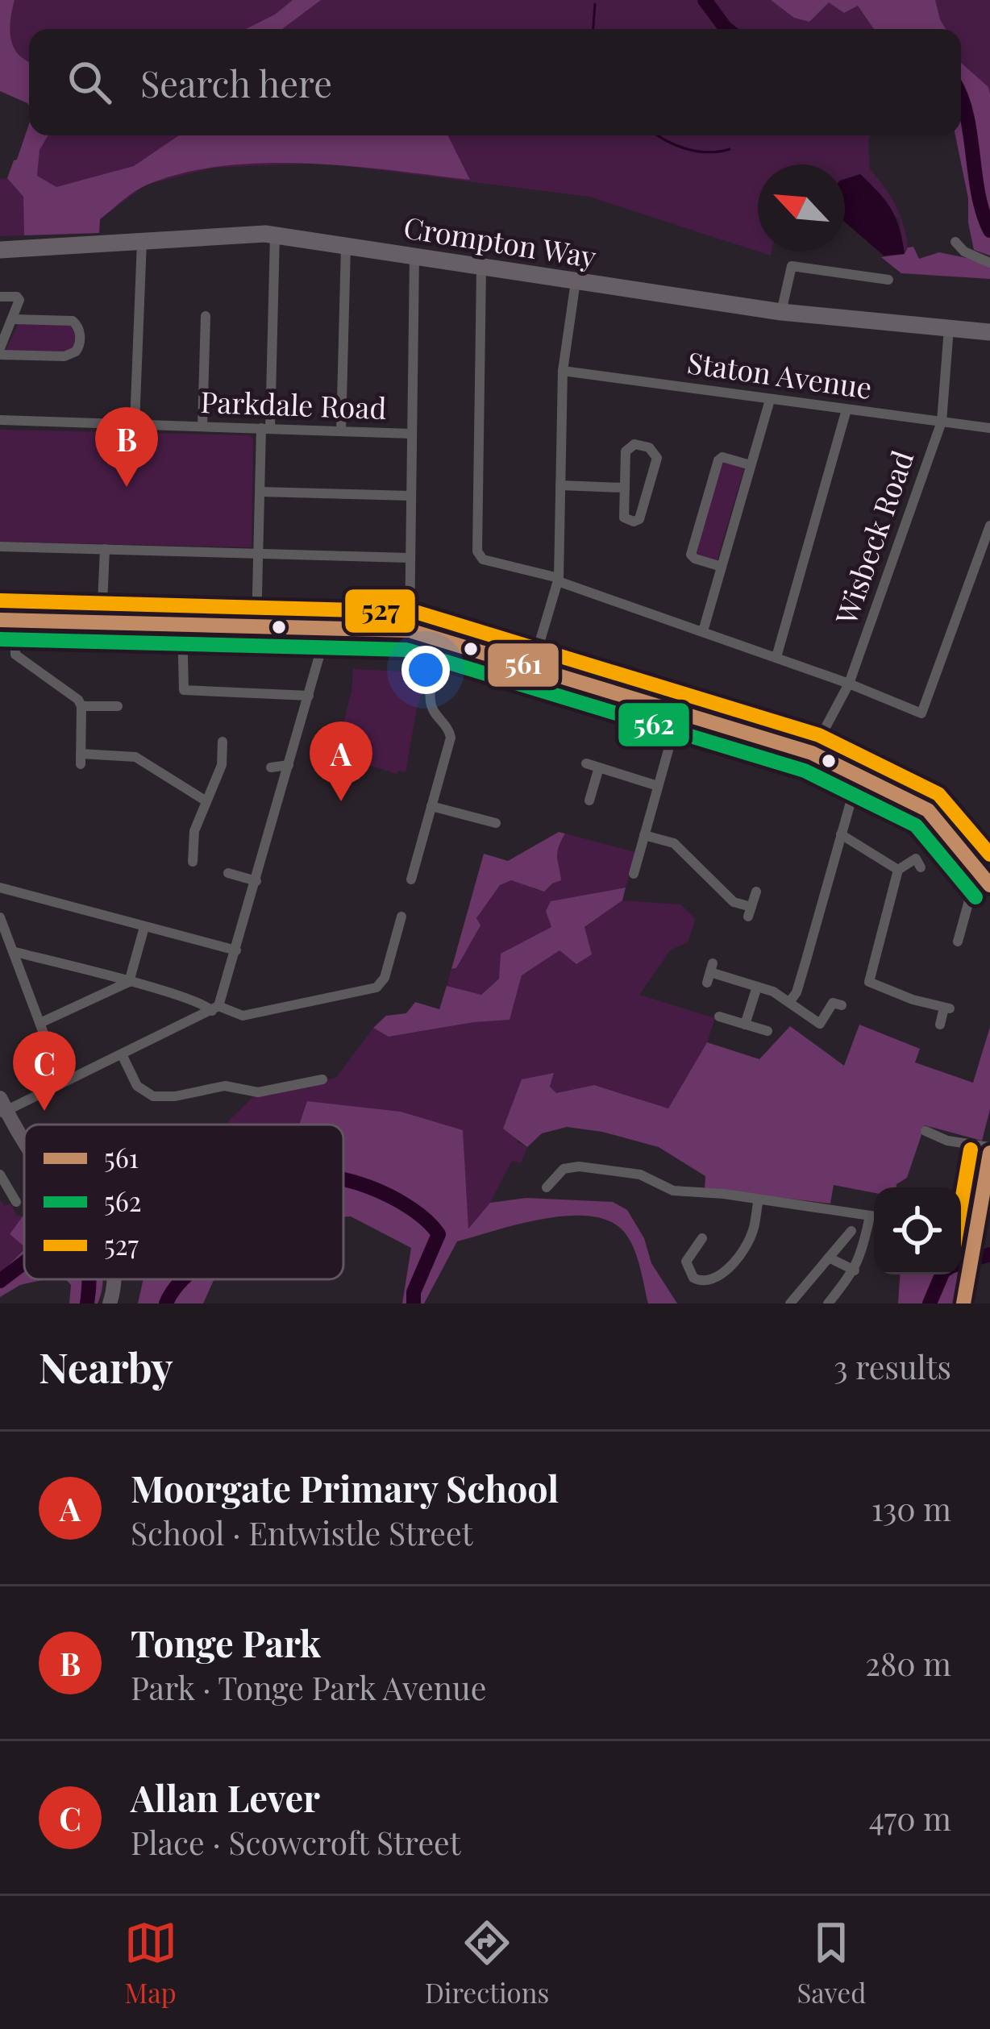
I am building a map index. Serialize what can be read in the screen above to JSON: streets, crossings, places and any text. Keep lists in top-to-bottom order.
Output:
{
  "streets": {
    "highway": ["Crompton Way"],
    "street": ["Staton Avenue", "Parkdale Road", "Wisbeck Road"]
  },
  "crossings": [
    ["Crompton Way", "Wisbeck Road"],
    ["Staton Avenue", "Wisbeck Road"]
  ],
  "lines": ["transit line 527", "transit line 561", "transit line 562"],
  "legend": ["561", "562", "527"],
  "north": "top left",
  "page": {
    "search": "Search here",
    "pins": ["B", "A", "C"],
    "heading": ["Nearby", "3 results"],
    "list": [
      {
        "mark": "A",
        "name": "Moorgate Primary School",
        "note": "School · Entwistle Street",
        "value": "130 m"
      },
      {
        "mark": "B",
        "name": "Tonge Park",
        "note": "Park · Tonge Park Avenue",
        "value": "280 m"
      },
      {
        "mark": "C",
        "name": "Allan Lever",
        "note": "Place · Scowcroft Street",
        "value": "470 m"
      }
    ],
    "nav": ["Map", "Directions", "Saved"]
  }
}
